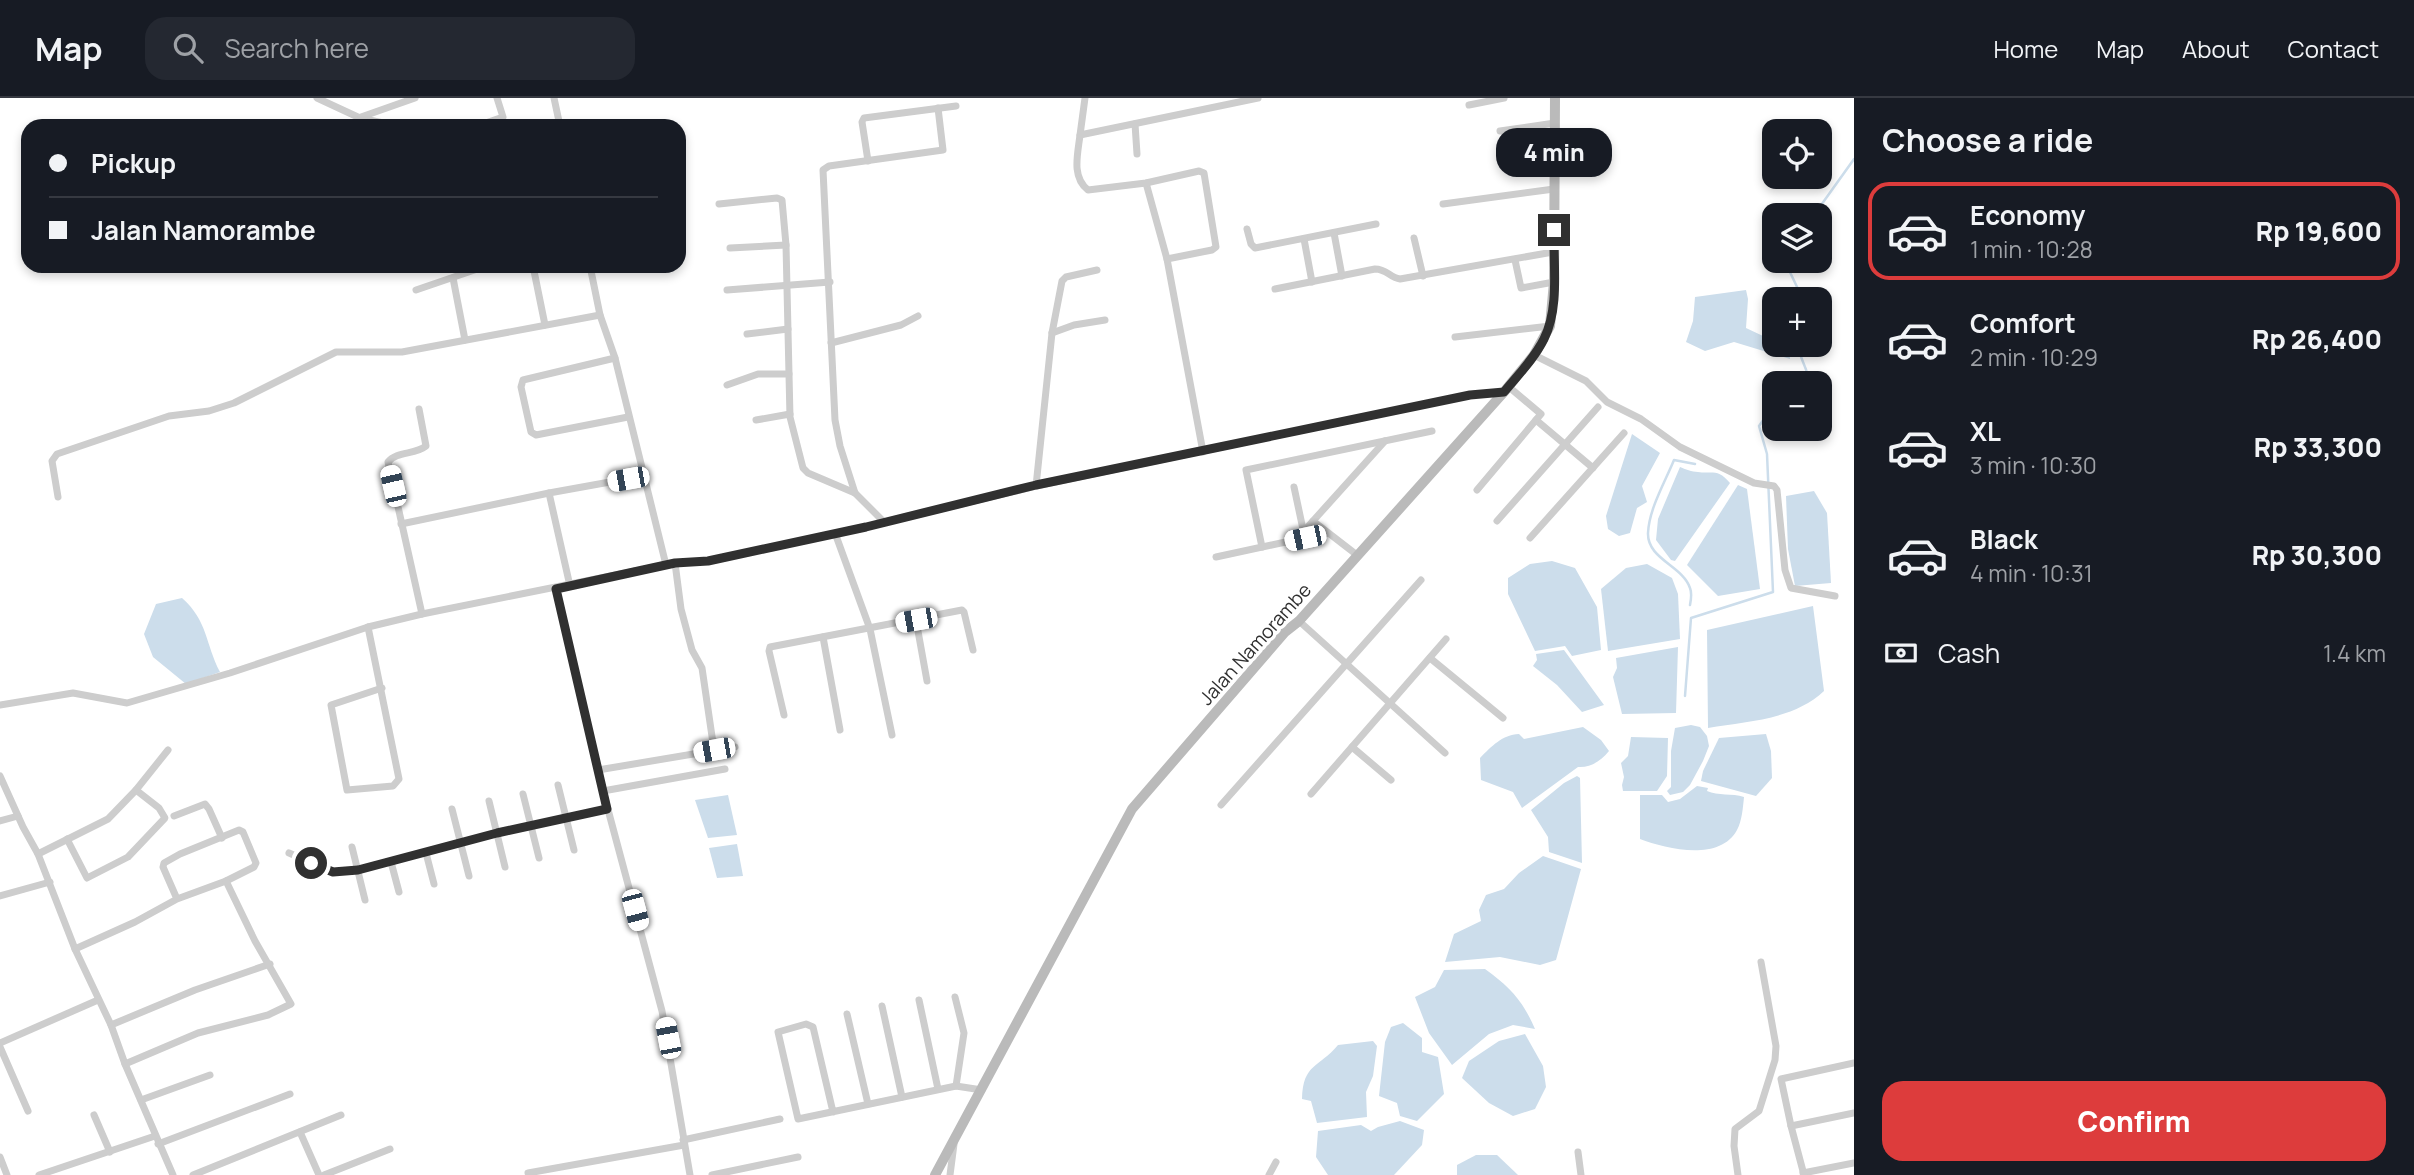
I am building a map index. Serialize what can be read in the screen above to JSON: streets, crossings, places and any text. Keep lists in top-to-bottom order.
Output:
{
  "streets": {
    "main road": ["Jalan Namorambe"]
  },
  "page": {
    "header": "Map",
    "search": "Search here",
    "nav": [
      "Home",
      "Map",
      "About",
      "Contact"
    ],
    "heading": "Choose a ride",
    "map_buttons": ["+", "−"],
    "banner": ["Pickup", "Jalan Namorambe"],
    "bubble": "4 min",
    "list": [
      {
        "name": "Economy",
        "note": "1 min · 10:28",
        "value": "Rp 19,600"
      },
      {
        "name": "Comfort",
        "note": "2 min · 10:29",
        "value": "Rp 26,400"
      },
      {
        "name": "XL",
        "note": "3 min · 10:30",
        "value": "Rp 33,300"
      },
      {
        "name": "Black",
        "note": "4 min · 10:31",
        "value": "Rp 30,300"
      }
    ],
    "pay": ["Cash", "1.4 km"],
    "buttons": "Confirm"
  }
}
